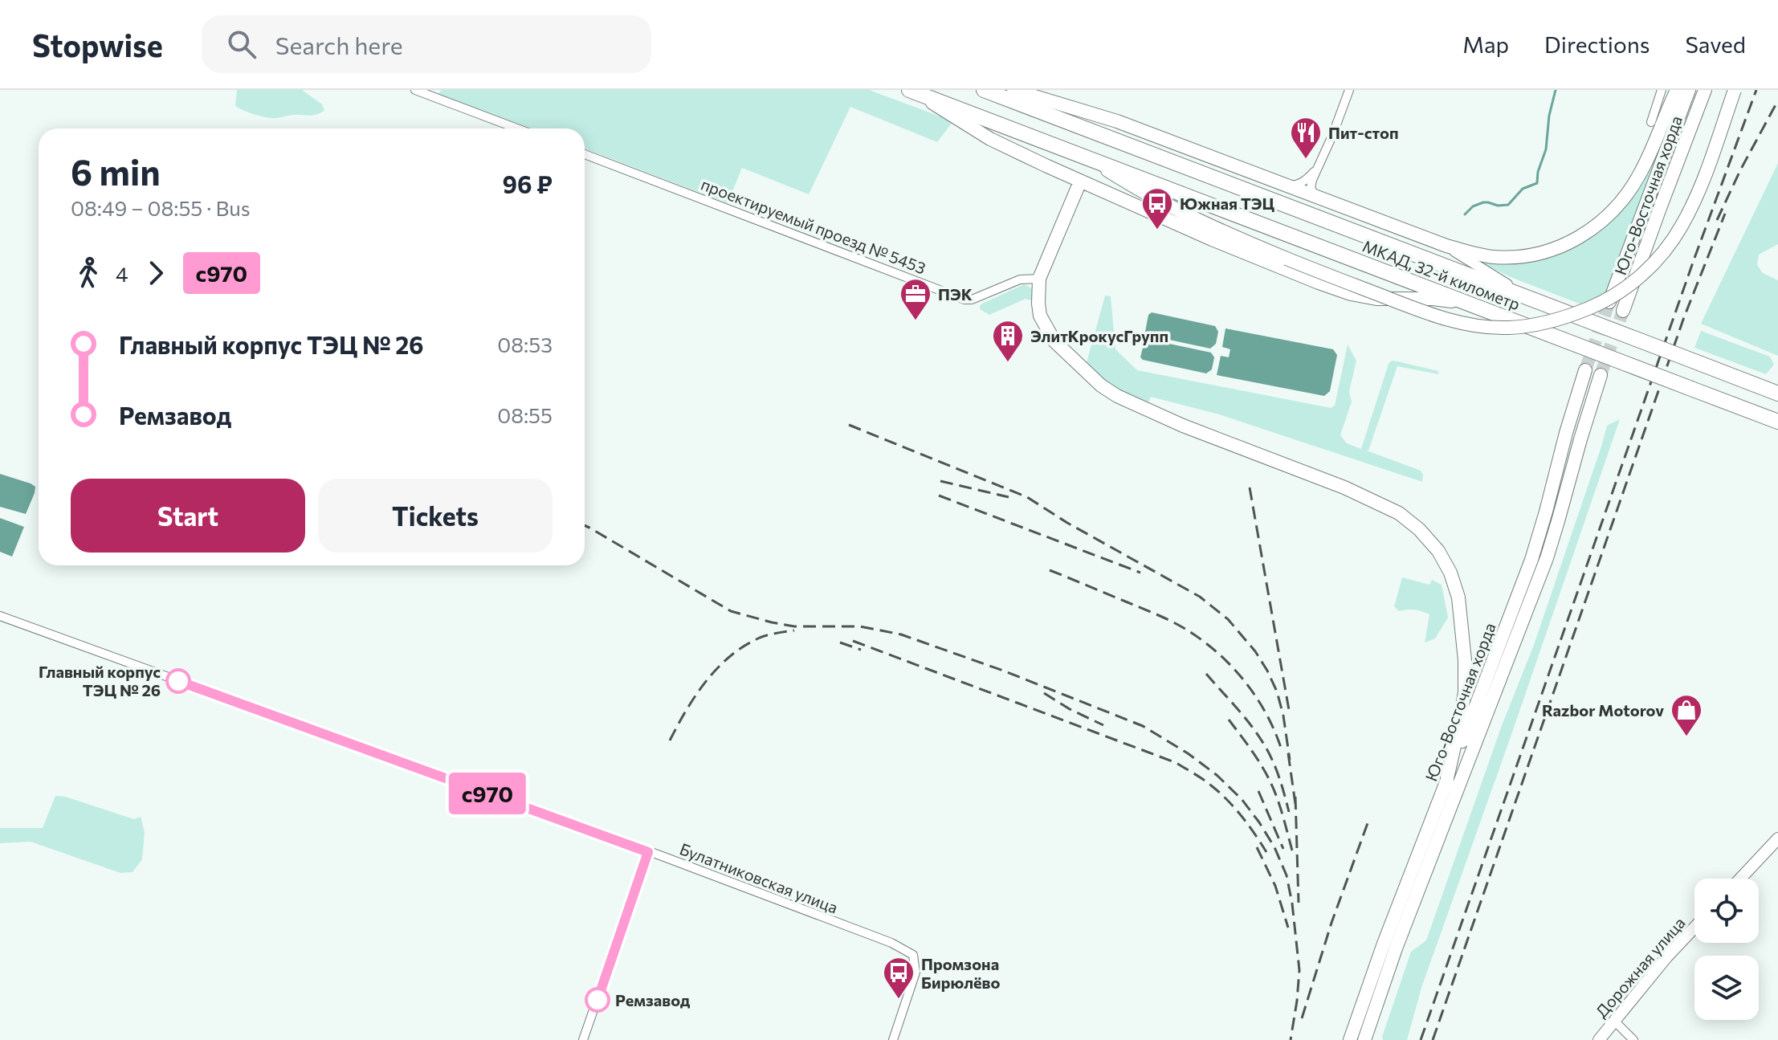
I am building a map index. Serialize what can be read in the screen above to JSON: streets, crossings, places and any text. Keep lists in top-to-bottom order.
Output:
{
  "streets": {
    "highway": ["МКАД, 32-й километр"],
    "main road": ["Юго-Восточная хорда", "Дорожная улица"],
    "street": ["проектируемый проезд № 5453", "Булатниковская улица"]
  },
  "places": {
    "restaurant": ["Пит-стоп"],
    "bus stop": ["Южная ТЭЦ", "Промзона Бирюлёво"],
    "office": ["ПЭК"],
    "building": ["ЭлитКрокусГрупп"],
    "other": ["Главный корпус ТЭЦ № 26", "Ремзавод"],
    "shop": ["Razbor Motorov"]
  },
  "lines": ["bus line с970"],
  "page": {
    "header": "Stopwise",
    "search": "Search here",
    "nav": ["Map", "Directions", "Saved"],
    "on_map": "с970",
    "heading": ["6 min", "08:49 – 08:55 · Bus", "96 ₽"],
    "legs": ["4", "с970"],
    "list": [
      {
        "name": "Главный корпус ТЭЦ № 26",
        "value": "08:53"
      },
      {
        "name": "Ремзавод",
        "value": "08:55"
      }
    ],
    "buttons": ["Start", "Tickets"]
  }
}
